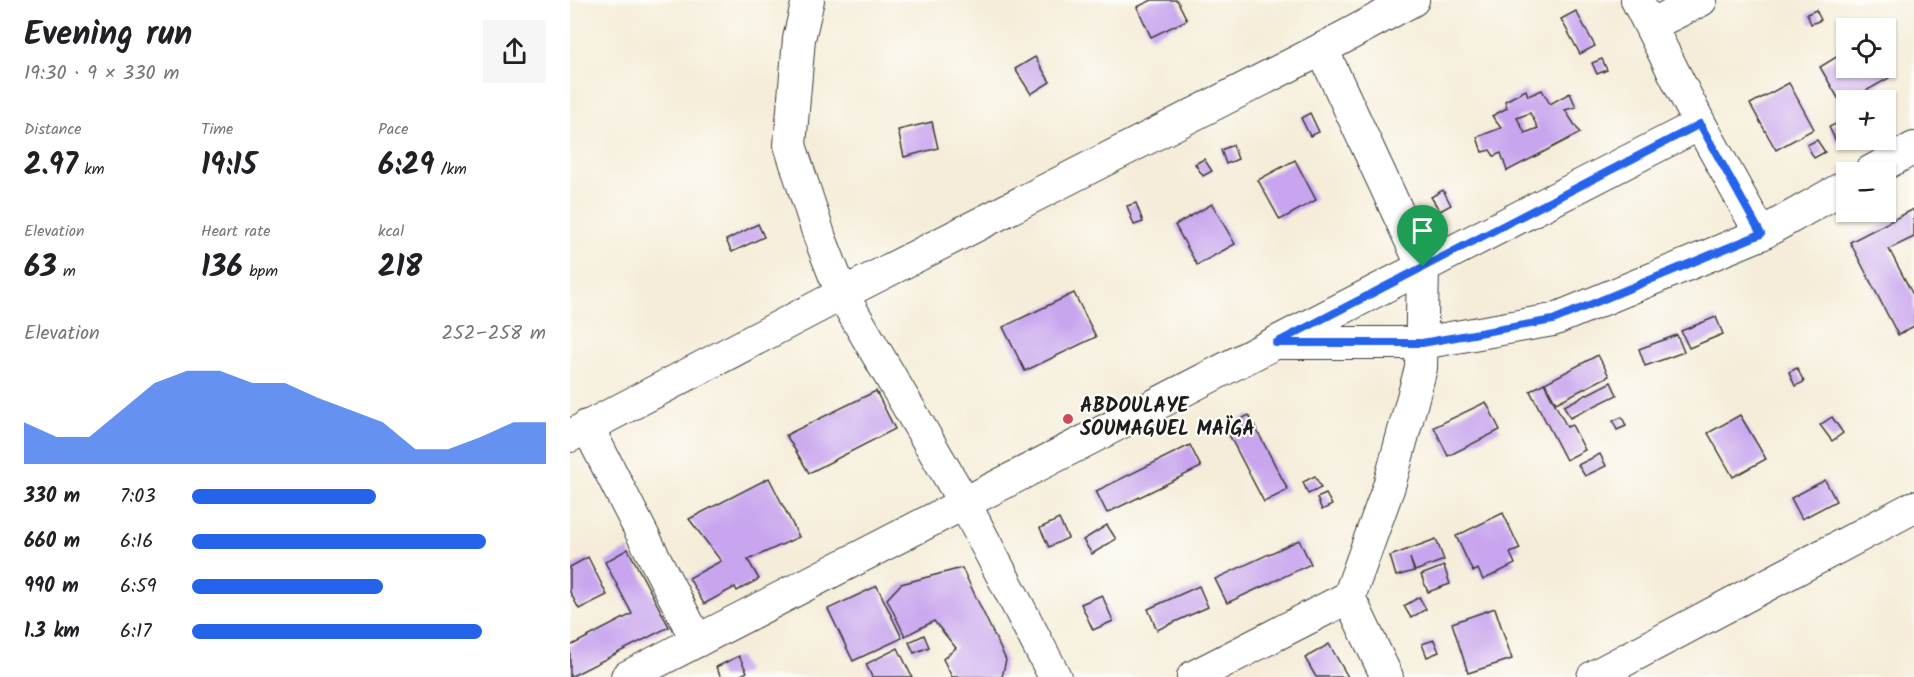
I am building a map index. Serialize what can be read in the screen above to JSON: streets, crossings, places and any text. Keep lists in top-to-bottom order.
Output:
{
  "places": ["ABDOULAYE SOUMAGUEL MAÏGA"],
  "page": {
    "heading": ["Evening run", "19:30 · 9 × 330 m"],
    "map_buttons": ["+", "−"],
    "stats": [
      ["Distance", "2.97 km"],
      ["Time", "19:15"],
      ["Pace", "6:29 /km"],
      ["Elevation", "63 m"],
      ["Heart rate", "136 bpm"],
      ["kcal", "218"]
    ],
    "chart": ["Elevation", "252–258 m"],
    "list": [
      {
        "name": "330 m",
        "note": "7:03"
      },
      {
        "name": "660 m",
        "note": "6:16"
      },
      {
        "name": "990 m",
        "note": "6:59"
      },
      {
        "name": "1.3 km",
        "note": "6:17"
      }
    ]
  }
}
